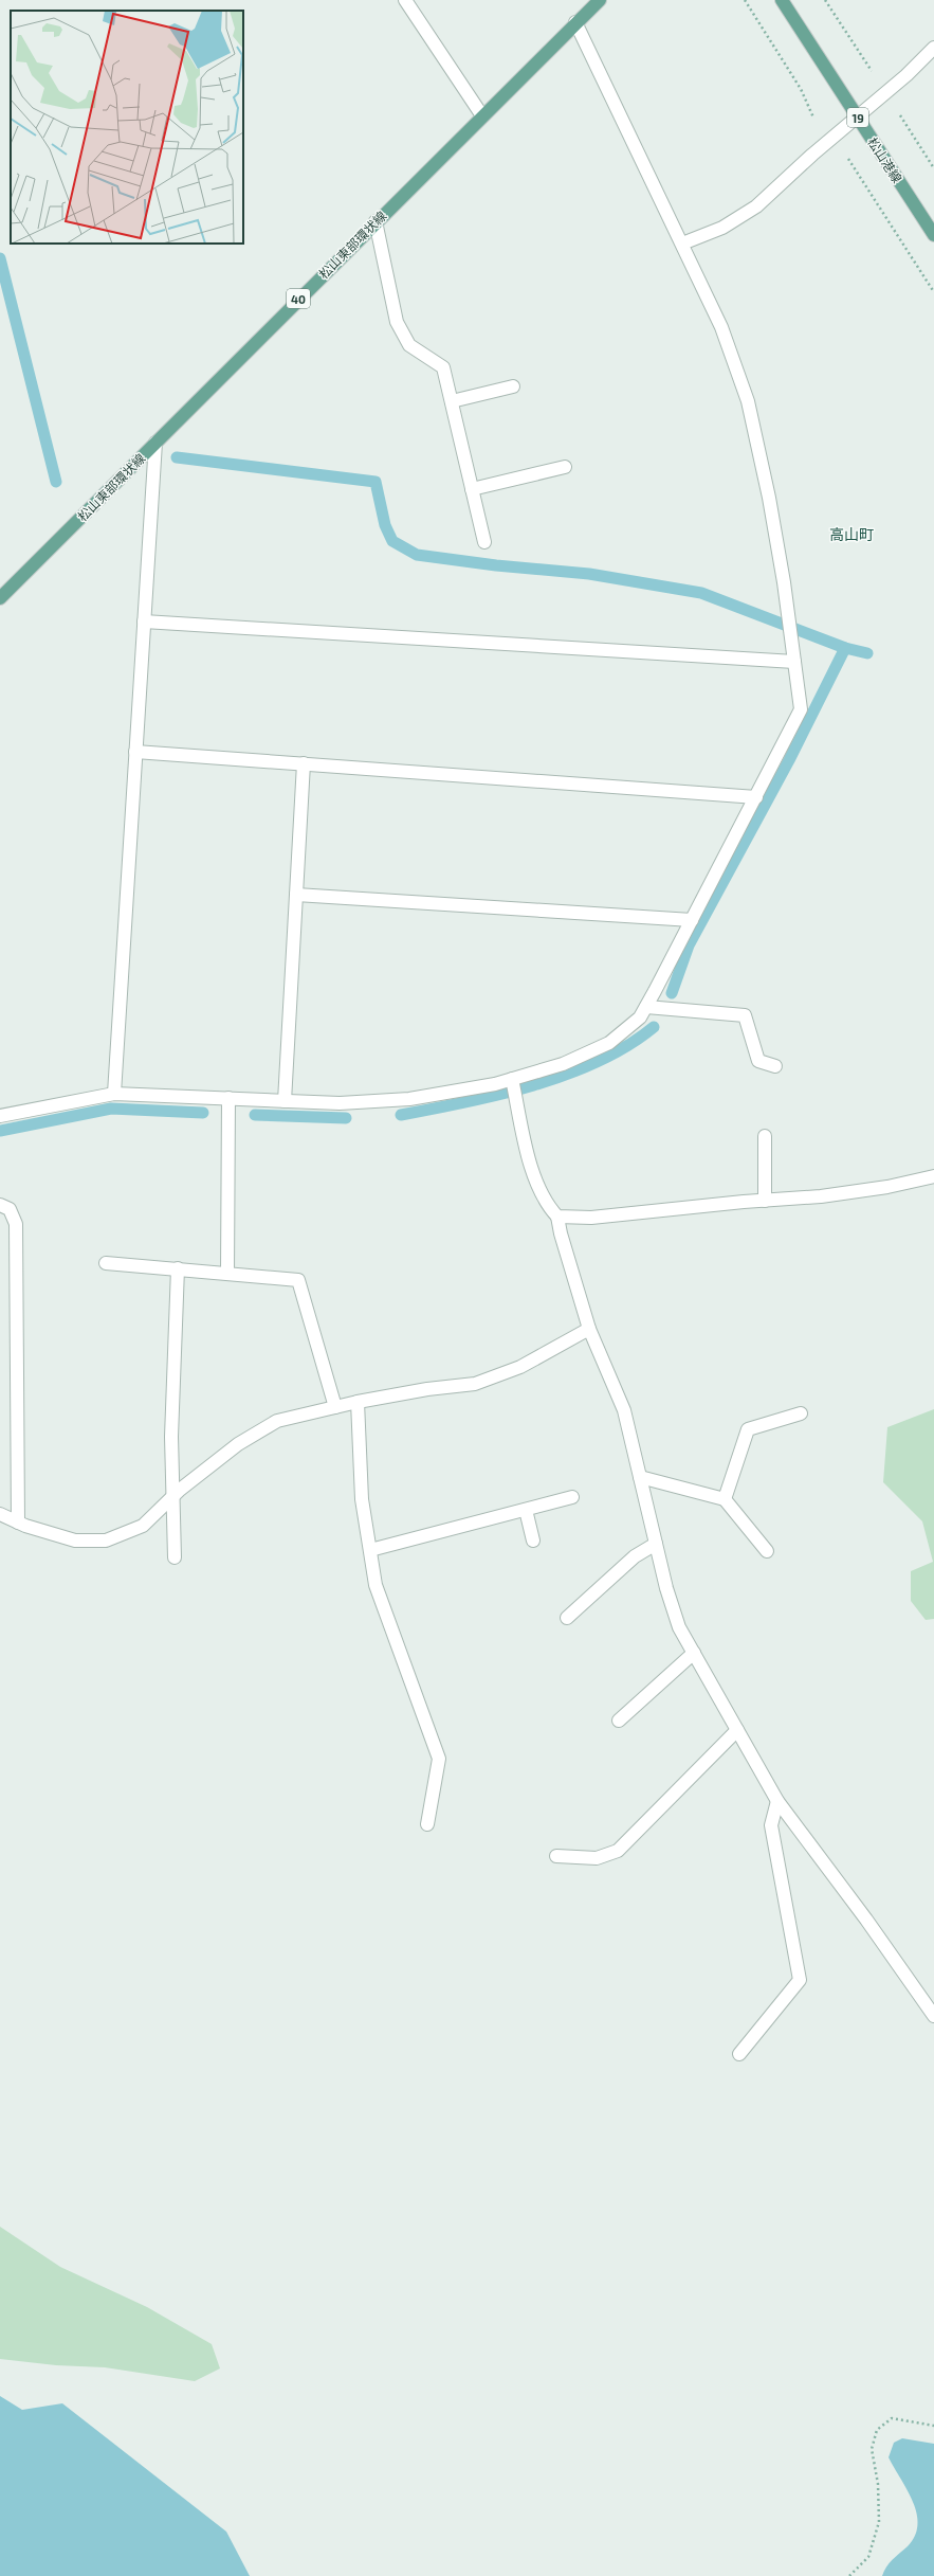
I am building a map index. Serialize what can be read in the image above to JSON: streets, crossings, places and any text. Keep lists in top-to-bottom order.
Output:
{
  "streets": {
    "main road": [
      "19",
      "松山港線",
      "松山東部環状線",
      "40"
    ]
  },
  "districts": ["高山町"]
}
